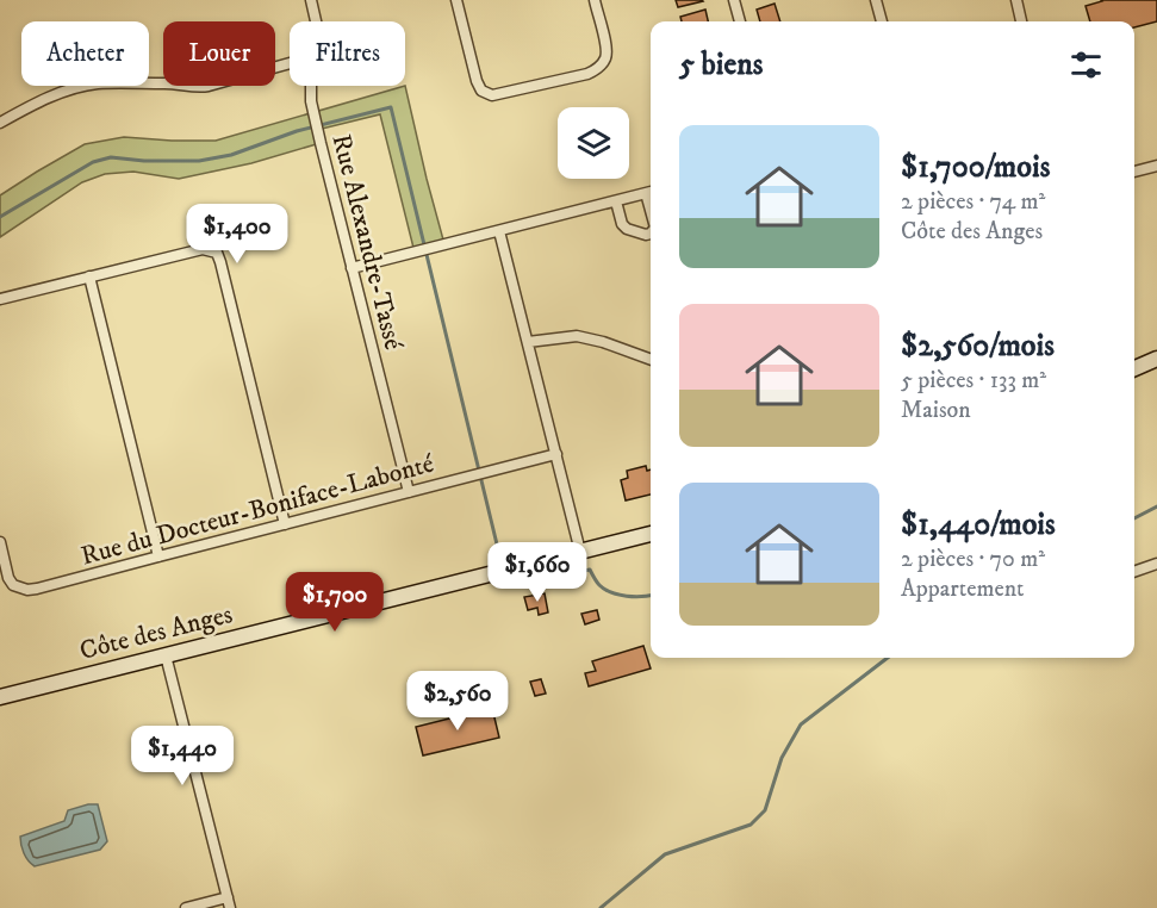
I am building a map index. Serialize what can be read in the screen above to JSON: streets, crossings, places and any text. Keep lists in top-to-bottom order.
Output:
{
  "streets": {
    "street": ["Rue Alexandre-Tassé", "Rue du Docteur-Boniface-Labonté", "Côte des Anges"]
  },
  "crossings": [
    ["Rue Alexandre-Tassé", "Rue du Docteur-Boniface-Labonté"]
  ],
  "page": {
    "chip": ["Acheter", "Louer", "Filtres"],
    "heading": "5 biens",
    "list": [
      {
        "name": "$1,700/mois",
        "note": "2 pièces · 74 m² · Côte des Anges"
      },
      {
        "name": "$2,560/mois",
        "note": "5 pièces · 133 m² · Maison"
      },
      {
        "name": "$1,440/mois",
        "note": "2 pièces · 70 m² · Appartement"
      }
    ],
    "price": [
      "$1,400",
      "$1,660",
      "$1,700",
      "$2,560",
      "$1,440"
    ]
  }
}
